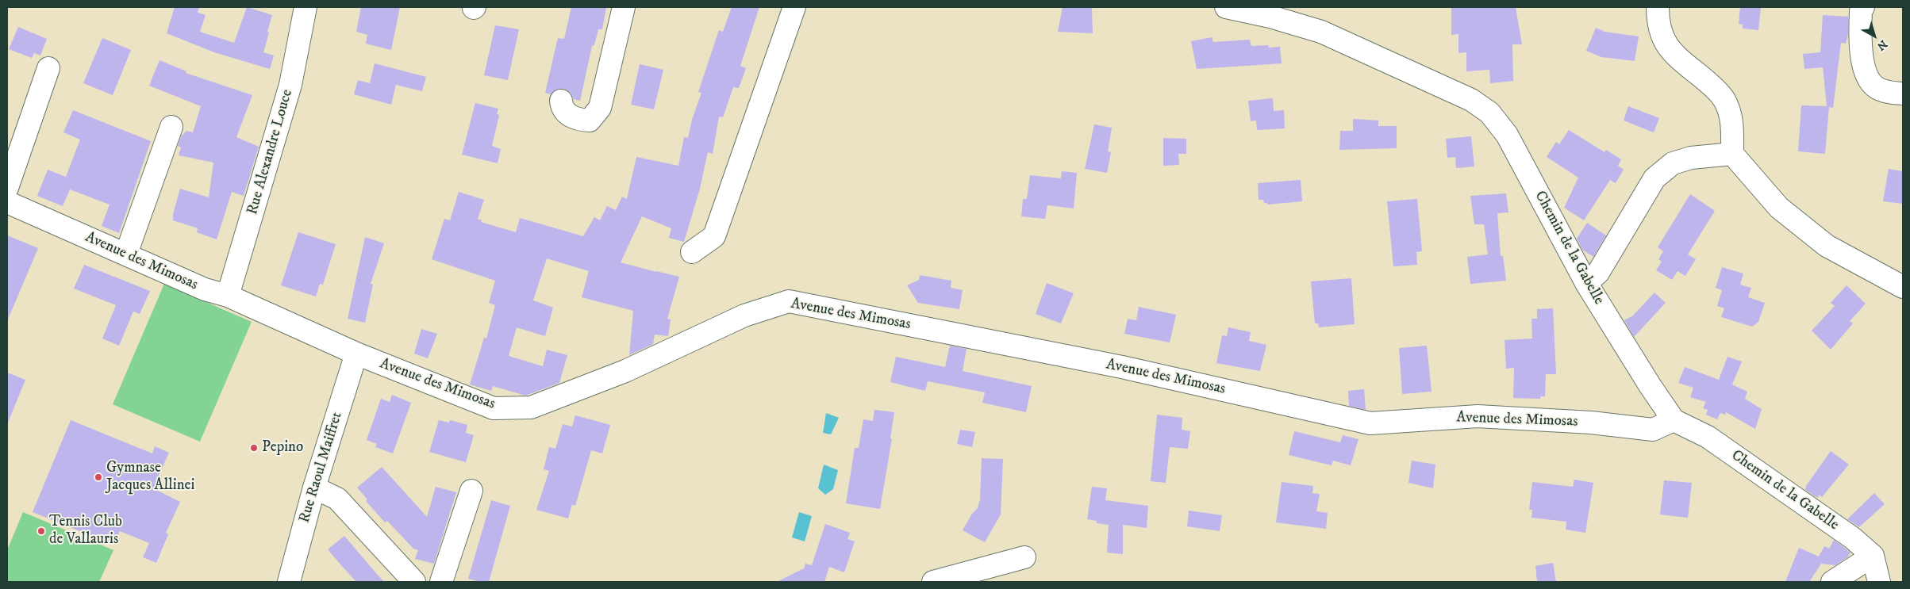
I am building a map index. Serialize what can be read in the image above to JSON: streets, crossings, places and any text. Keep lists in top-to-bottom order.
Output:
{
  "streets": {
    "street": [
      "Rue Alexandre Louce",
      "Chemin de la Gabelle",
      "Avenue des Mimosas",
      "Rue Raoul Maiffret"
    ]
  },
  "crossings": [
    ["Rue Alexandre Louce", "Avenue des Mimosas"],
    ["Chemin de la Gabelle", "Avenue des Mimosas"],
    ["Avenue des Mimosas", "Rue Raoul Maiffret"]
  ],
  "places": ["Pepino", "Gymnase Jacques Allinei", "Tennis Club de Vallauris"],
  "north": "bottom right"
}
